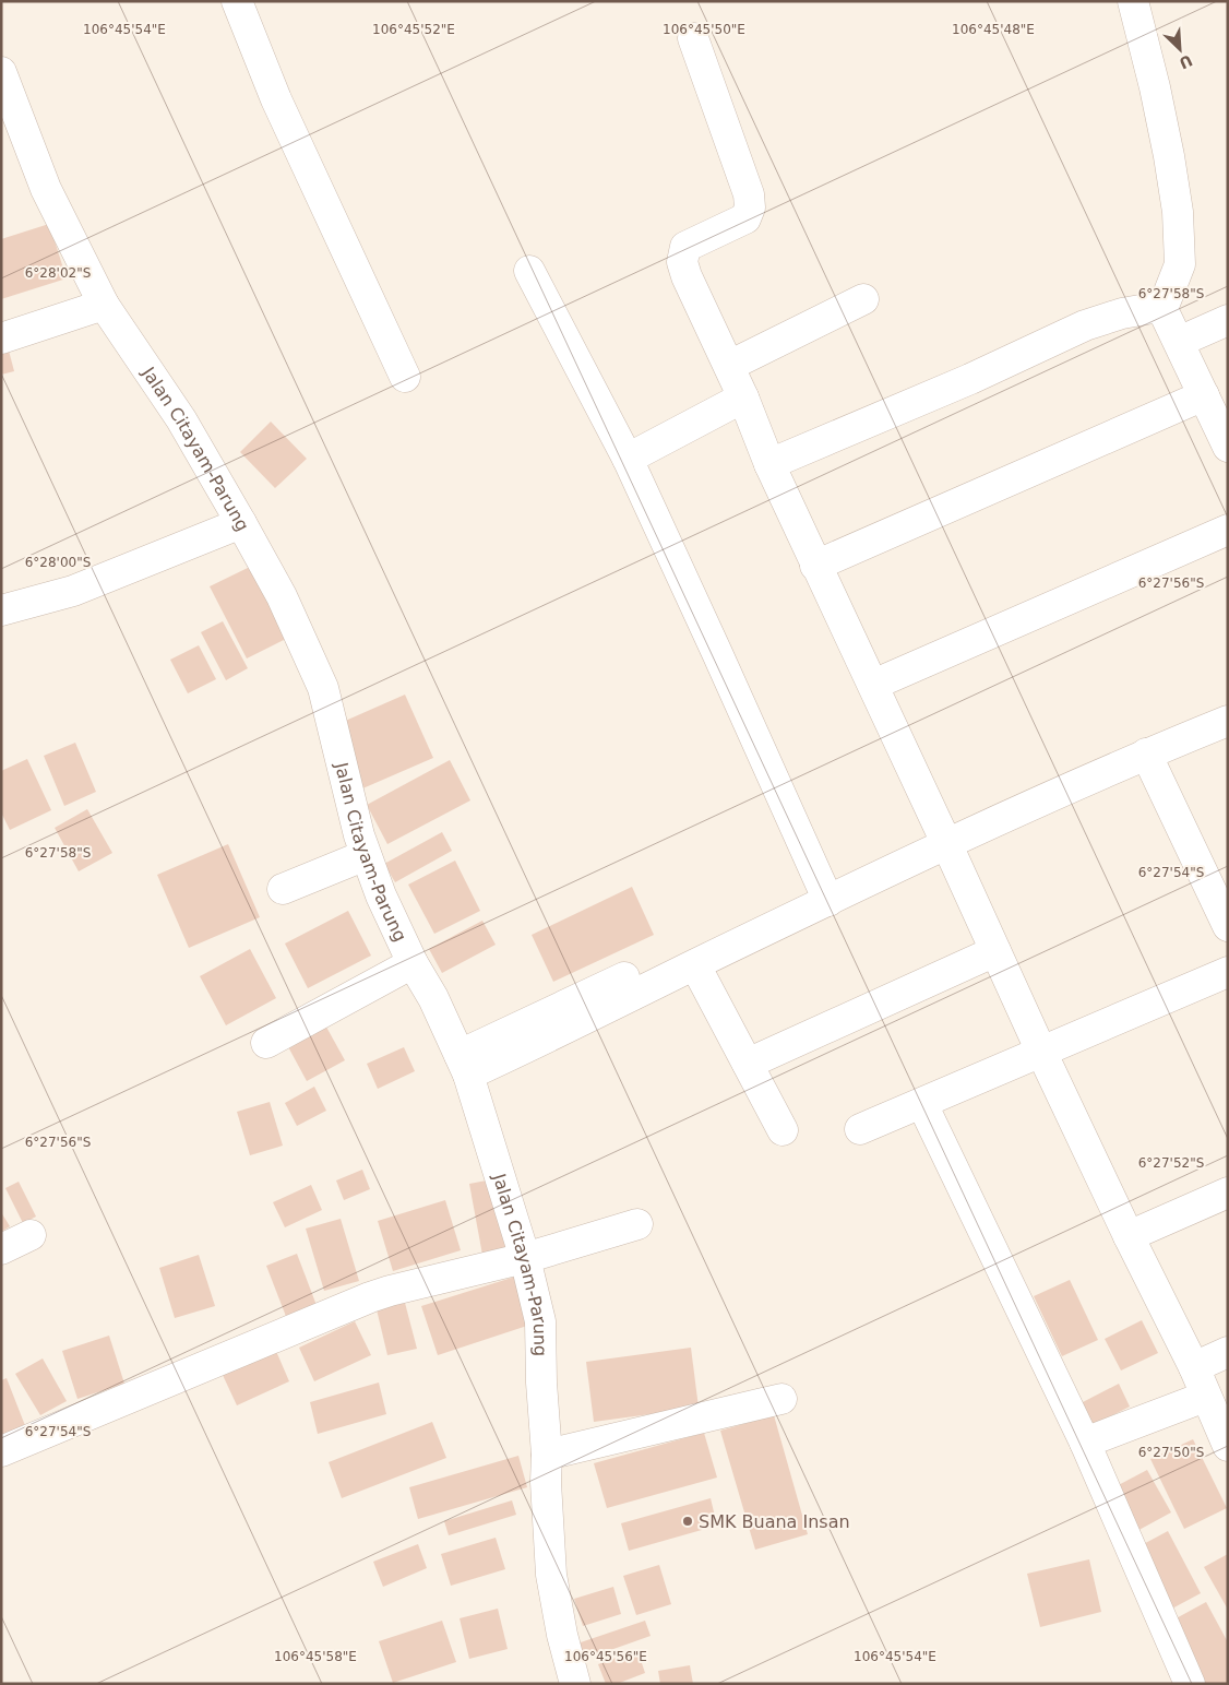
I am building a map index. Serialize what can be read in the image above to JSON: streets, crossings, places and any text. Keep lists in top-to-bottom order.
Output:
{
  "streets": {
    "street": ["Jalan Citayam-Parung"]
  },
  "places": ["SMK Buana Insan"],
  "north": "bottom right",
  "coordinates": [
    "106°45'54\"E",
    "106°45'52\"E",
    "106°45'50\"E",
    "106°45'48\"E",
    "6°28'02\"S",
    "6°27'58\"S",
    "6°28'00\"S",
    "6°27'56\"S",
    "6°27'54\"S",
    "6°27'52\"S",
    "6°27'50\"S",
    "106°45'58\"E",
    "106°45'56\"E"
  ]
}
